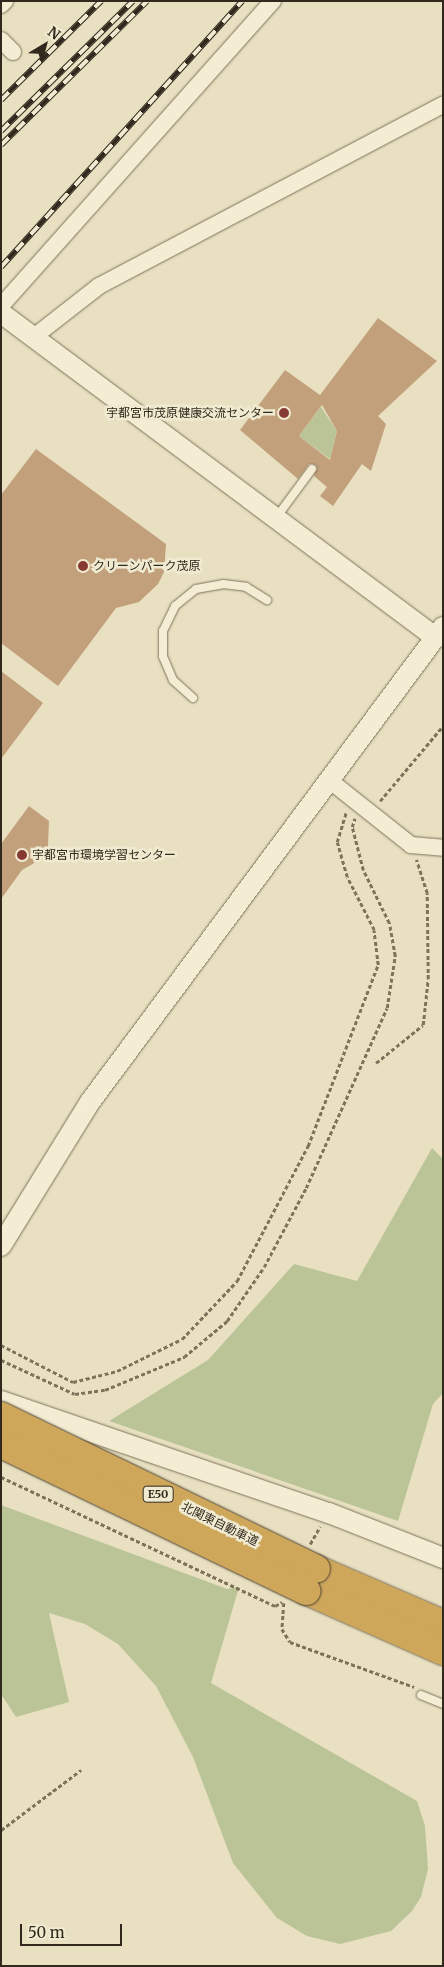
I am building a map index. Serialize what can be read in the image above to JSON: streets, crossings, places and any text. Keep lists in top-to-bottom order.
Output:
{
  "streets": {
    "highway": ["E50", "北関東自動車道"]
  },
  "places": ["宇都宮市茂原健康交流センター", "クリーンパーク茂原", "宇都宮市環境学習センター"],
  "scale_bar": "50 m",
  "north": "top right"
}
